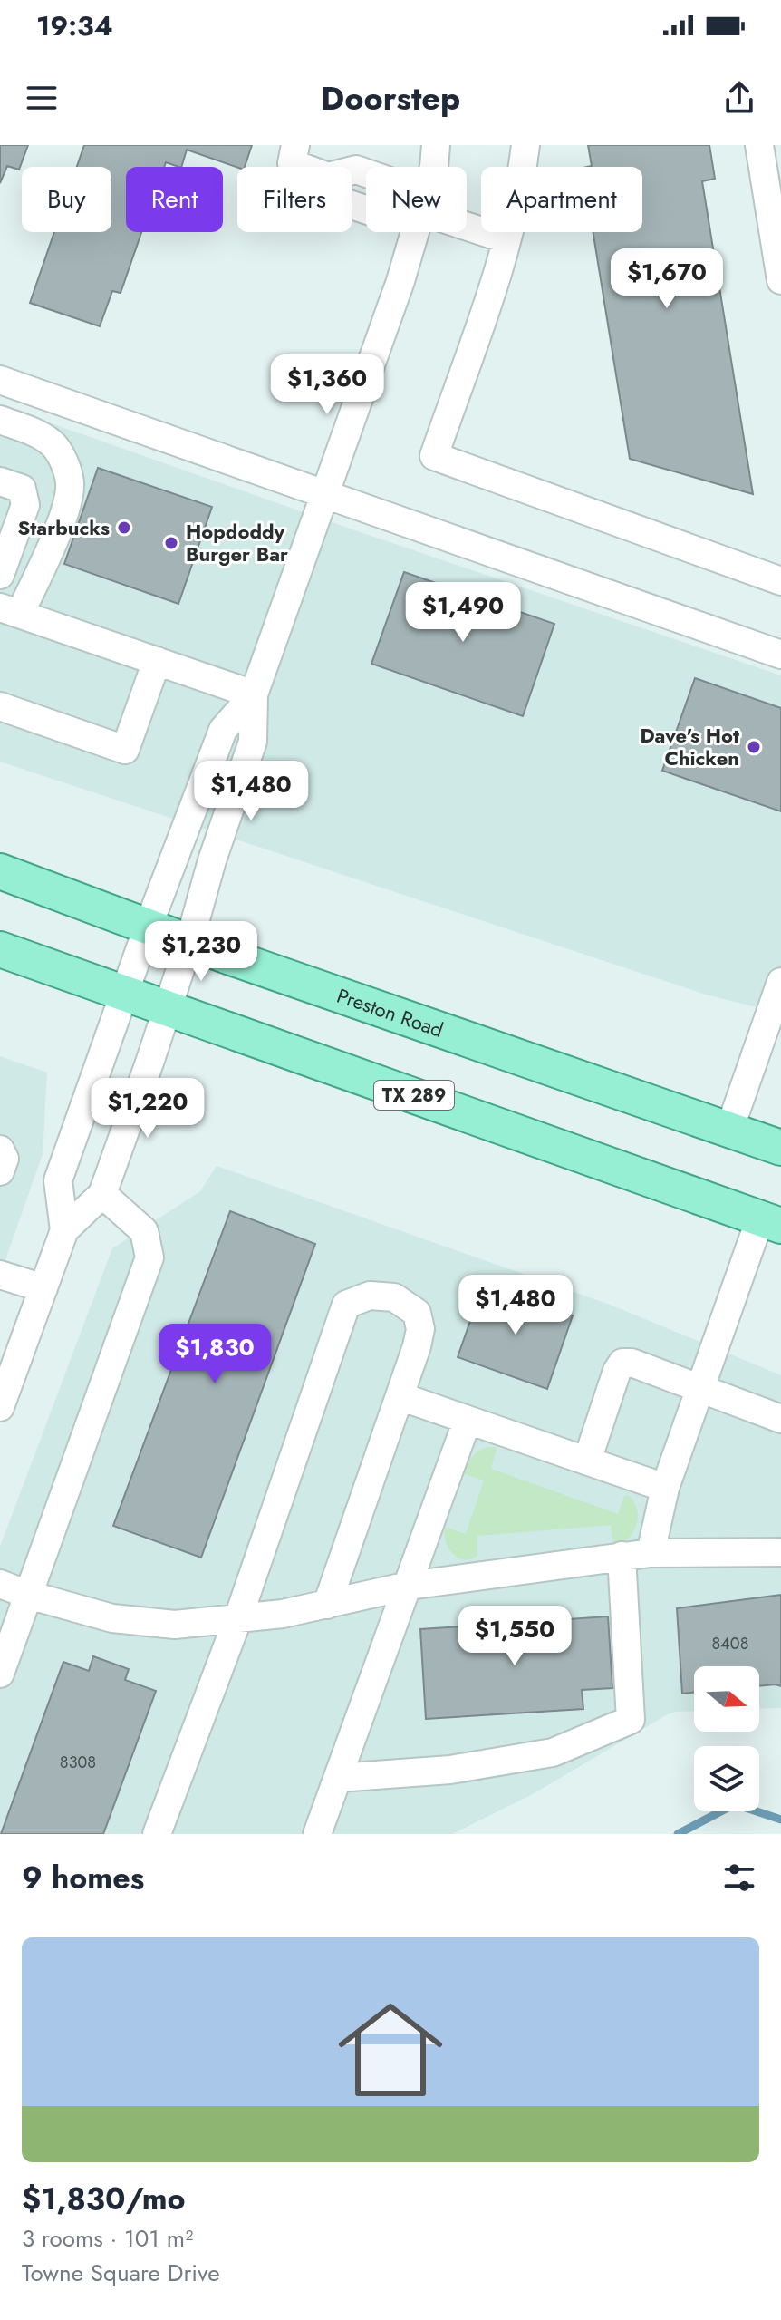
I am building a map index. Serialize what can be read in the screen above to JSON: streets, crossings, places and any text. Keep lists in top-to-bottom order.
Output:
{
  "streets": {
    "main road": ["Preston Road", "TX 289"]
  },
  "places": ["Starbucks", "Hopdoddy Burger Bar", "Dave's Hot Chicken"],
  "house_numbers": ["8408", "8308"],
  "north": "right",
  "page": {
    "status": "19:34",
    "header": "Doorstep",
    "chip": [
      "Buy",
      "Rent",
      "Filters",
      "New",
      "Apartment"
    ],
    "price": [
      "$1,670",
      "$1,360",
      "$1,490",
      "$1,480",
      "$1,230",
      "$1,220",
      "$1,480",
      "$1,830",
      "$1,550"
    ],
    "heading": "9 homes",
    "list": [
      {
        "name": "$1,830/mo",
        "note": "3 rooms · 101 m² · Towne Square Drive"
      }
    ]
  }
}
